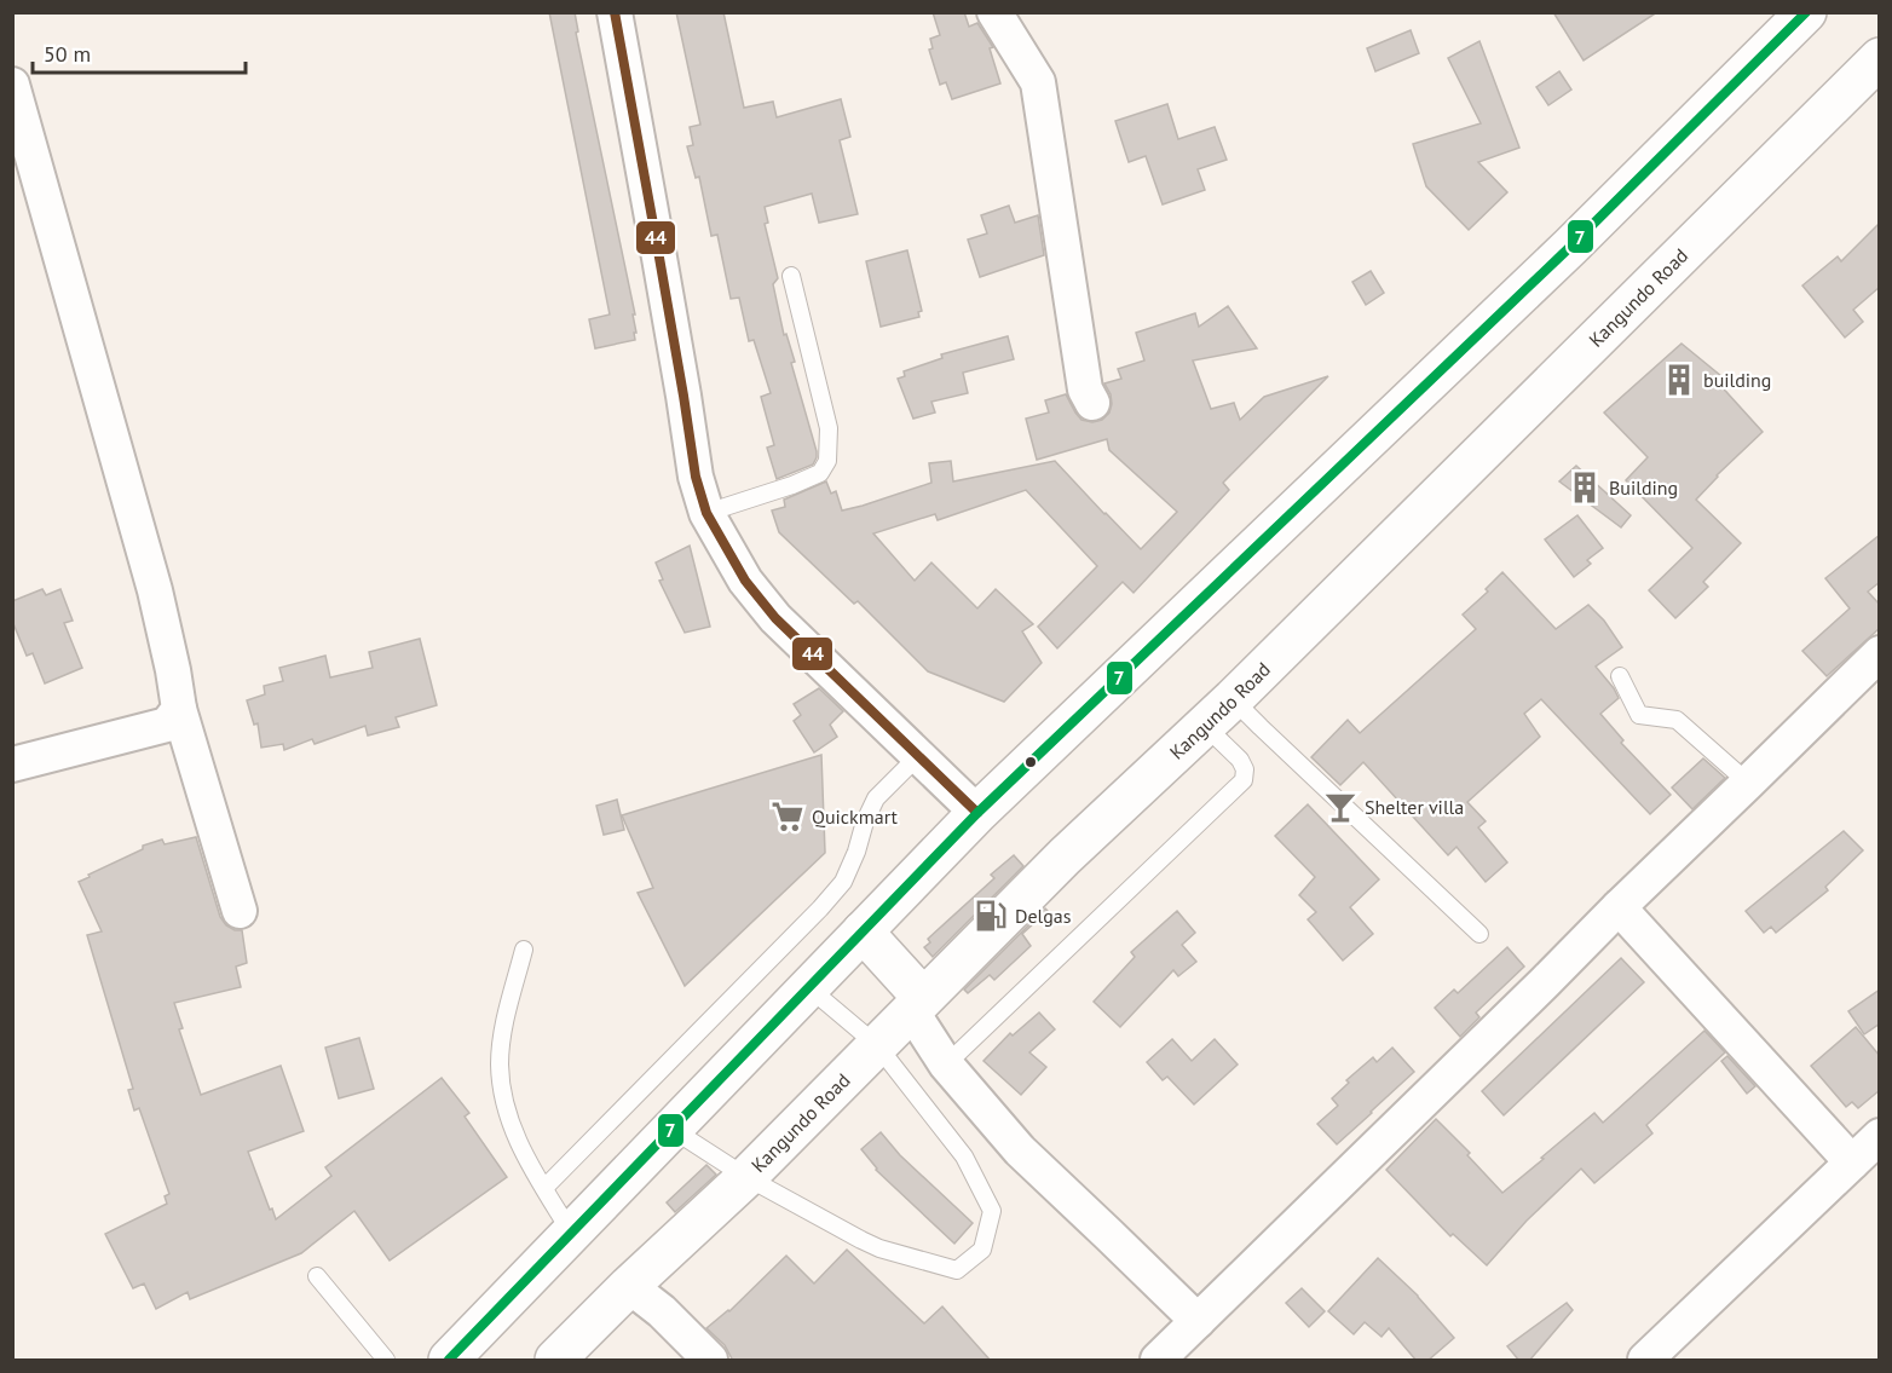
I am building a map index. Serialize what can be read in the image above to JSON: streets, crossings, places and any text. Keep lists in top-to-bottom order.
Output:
{
  "streets": {
    "highway": ["Kangundo Road"]
  },
  "places": {
    "building": ["building", "Building"],
    "bar": ["Shelter villa"],
    "supermarket": ["Quickmart"],
    "fuel station": ["Delgas"]
  },
  "lines": ["transit line 44", "transit line 7"],
  "scale_bar": "50 m"
}
